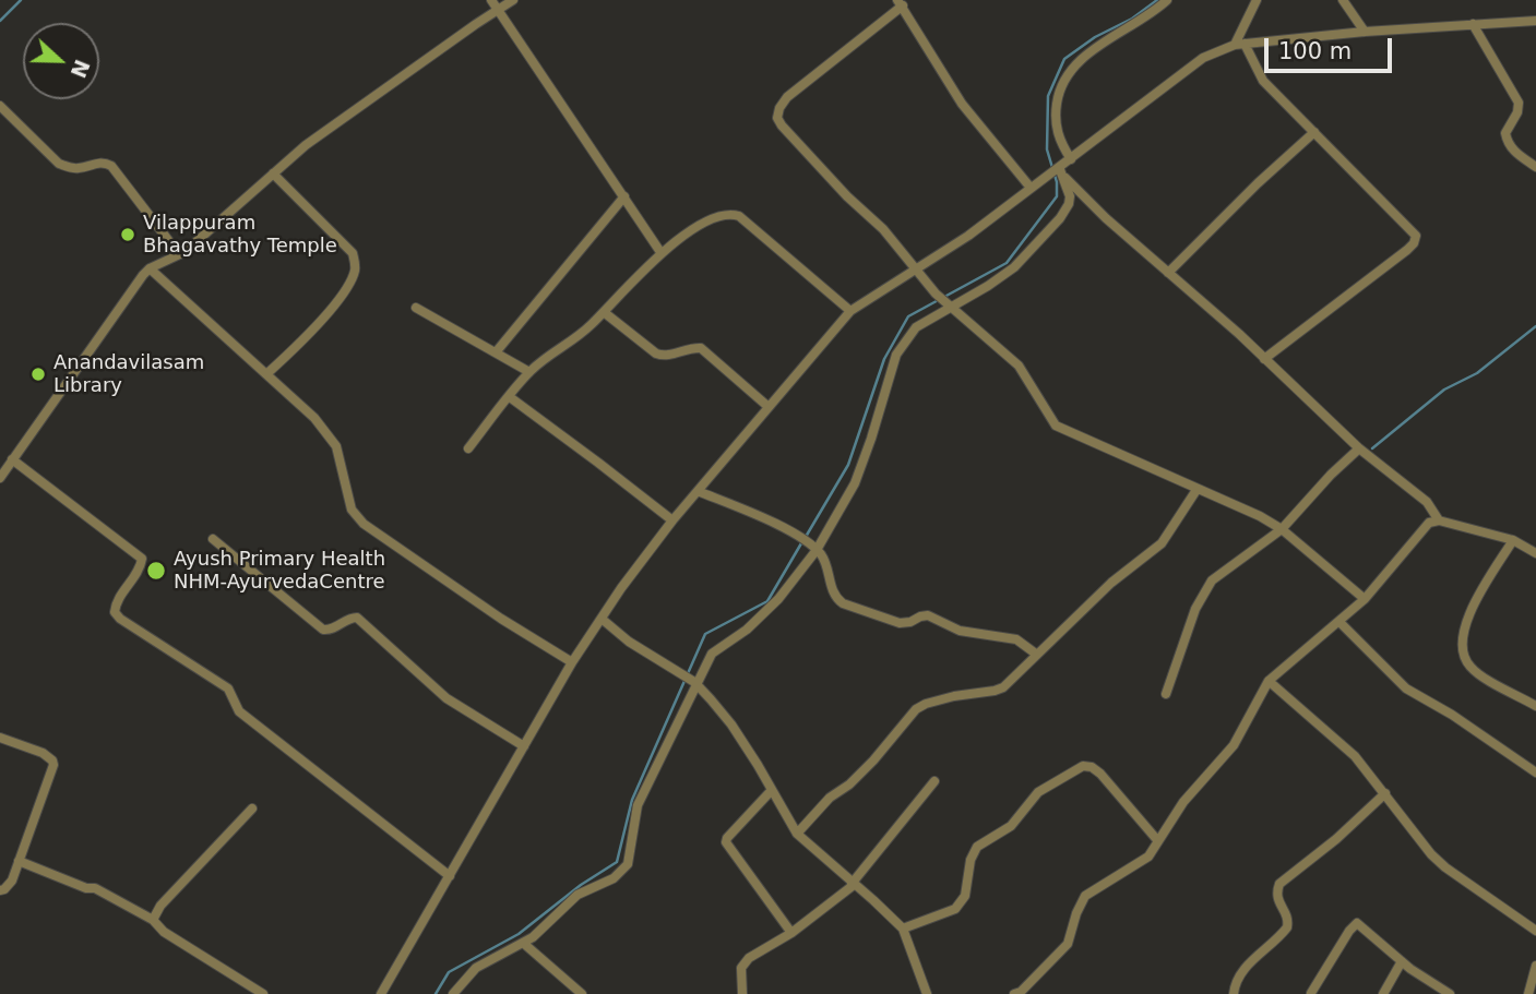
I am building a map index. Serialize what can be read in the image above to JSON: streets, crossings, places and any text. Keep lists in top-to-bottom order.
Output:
{
  "places": ["Vilappuram Bhagavathy Temple", "Anandavilasam Library", "Ayush Primary Health NHM-AyurvedaCentre"],
  "scale_bar": "100 m",
  "north": "right"
}
